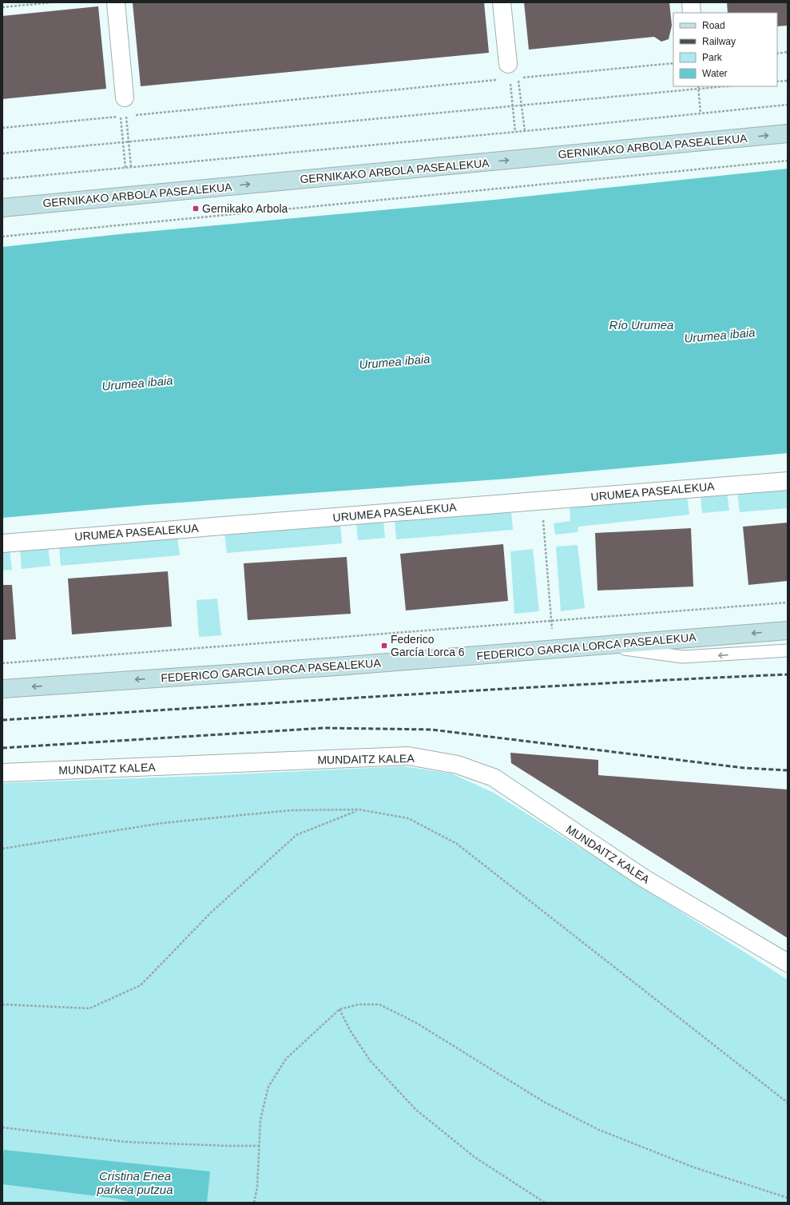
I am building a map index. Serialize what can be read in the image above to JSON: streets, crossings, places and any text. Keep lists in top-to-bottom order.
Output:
{
  "streets": {
    "main road": ["GERNIKAKO ARBOLA PASEALEKUA", "FEDERICO GARCIA LORCA PASEALEKUA"],
    "street": ["URUMEA PASEALEKUA", "MUNDAITZ KALEA"]
  },
  "one_way": ["GERNIKAKO ARBOLA PASEALEKUA", "FEDERICO GARCIA LORCA PASEALEKUA"],
  "water": ["Río Urumea", "Urumea ibaia", "Cristina Enea parkea putzua"],
  "places": {
    "transit": ["Gernikako Arbola", "Federico García Lorca 6"]
  },
  "legend": [
    "Road",
    "Railway",
    "Park",
    "Water"
  ]
}
